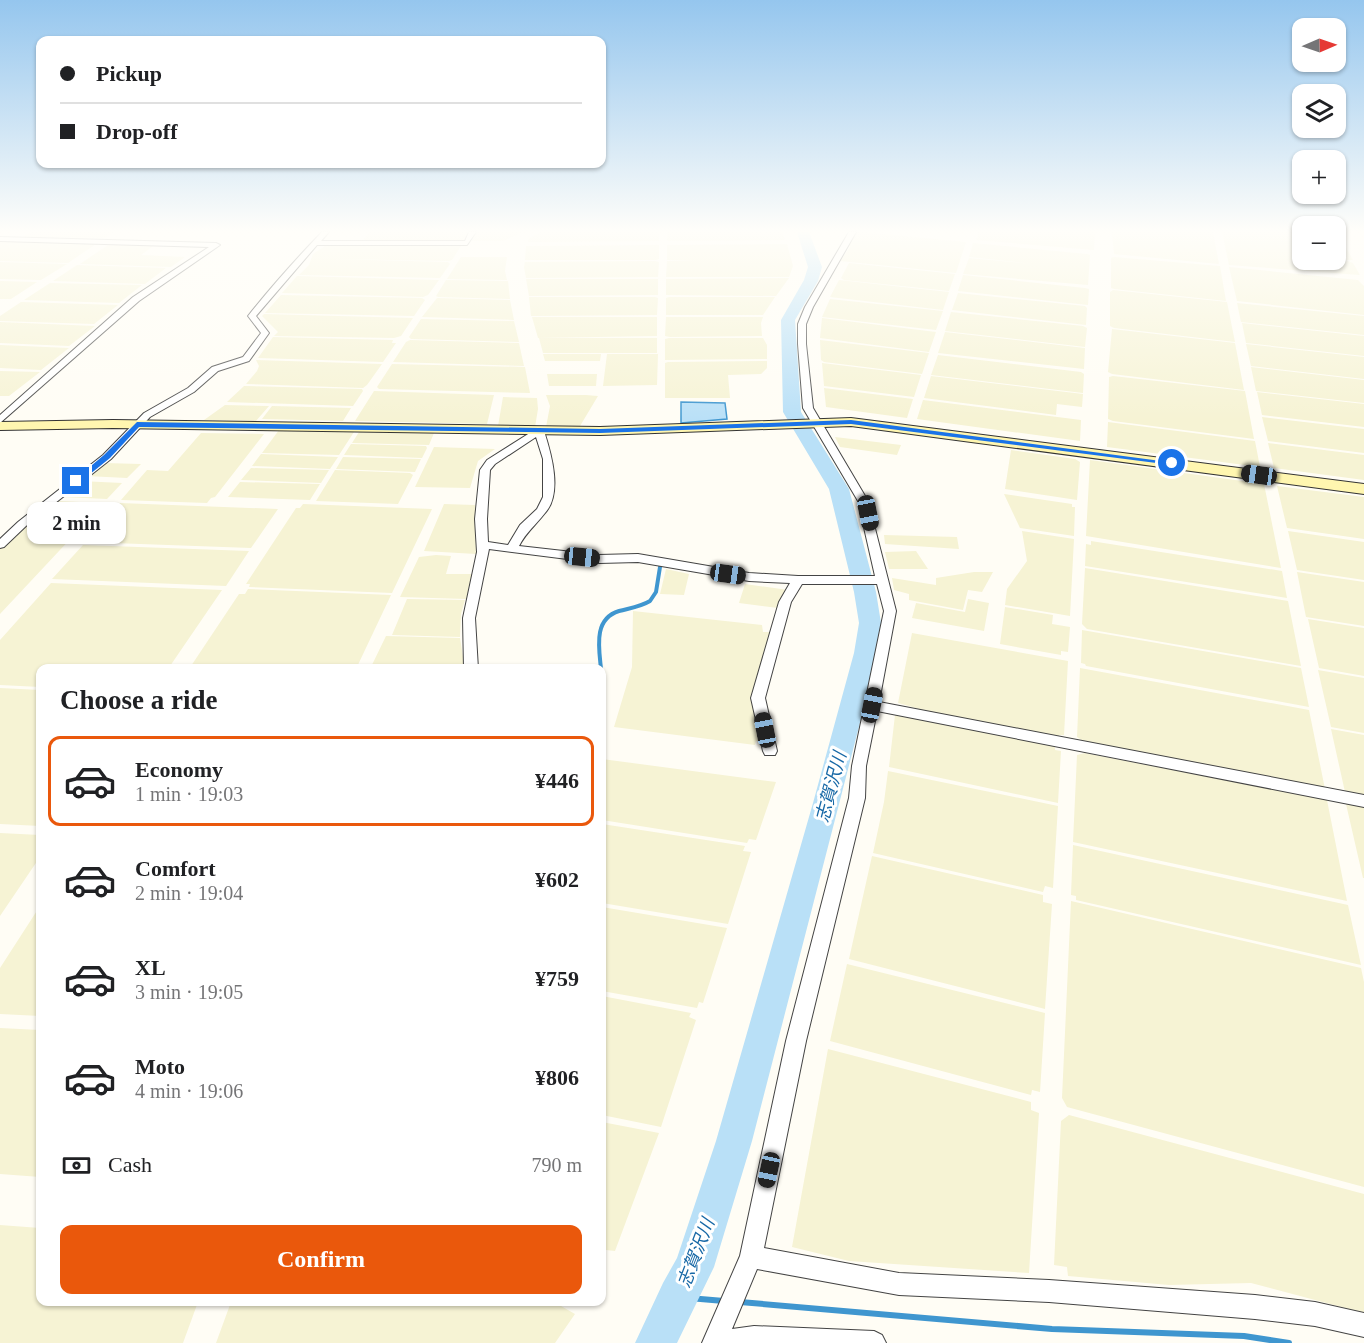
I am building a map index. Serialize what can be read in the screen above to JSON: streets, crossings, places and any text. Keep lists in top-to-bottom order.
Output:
{
  "water": ["志賀沢川"],
  "north": "right",
  "page": {
    "map_buttons": ["+", "−"],
    "banner": ["Pickup", "Drop-off"],
    "bubble": "2 min",
    "heading": "Choose a ride",
    "list": [
      {
        "name": "Economy",
        "note": "1 min · 19:03",
        "value": "¥446"
      },
      {
        "name": "Comfort",
        "note": "2 min · 19:04",
        "value": "¥602"
      },
      {
        "name": "XL",
        "note": "3 min · 19:05",
        "value": "¥759"
      },
      {
        "name": "Moto",
        "note": "4 min · 19:06",
        "value": "¥806"
      }
    ],
    "pay": ["Cash", "790 m"],
    "buttons": "Confirm"
  }
}
